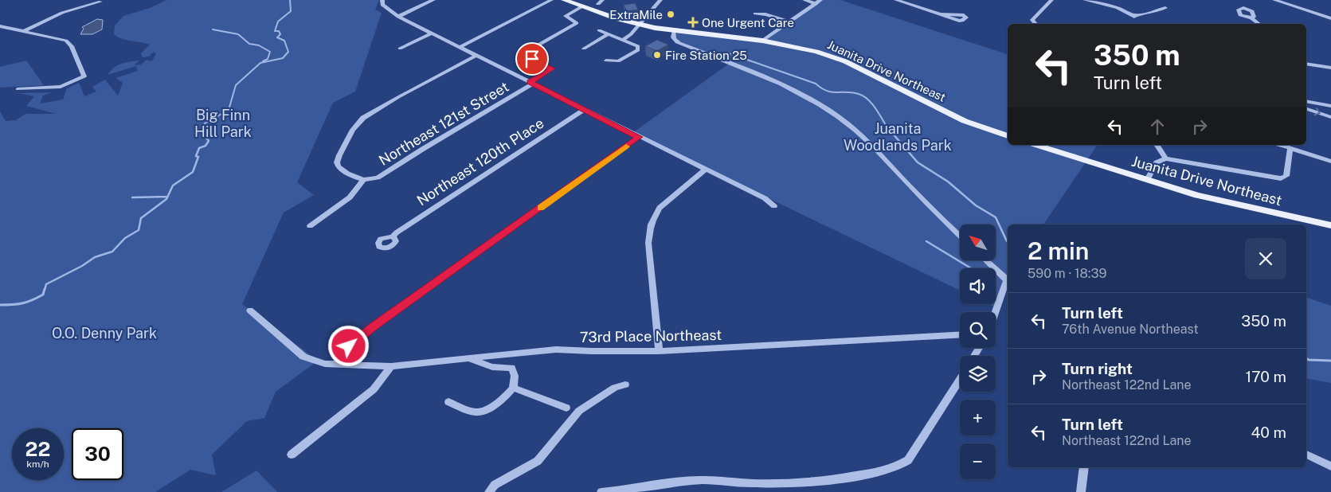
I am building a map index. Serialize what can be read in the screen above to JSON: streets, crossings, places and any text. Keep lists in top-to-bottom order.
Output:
{
  "streets": {
    "main road": ["Juanita Drive Northeast"],
    "street": ["Northeast 121st Street", "Northeast 120th Place", "73rd Place Northeast"]
  },
  "crossings": [
    ["Juanita Drive Northeast", "Northeast 121st Street"]
  ],
  "parks": ["Big Finn Hill Park", "Juanita Woodlands Park", "O.O. Denny Park"],
  "places": {
    "other": ["ExtraMile", "Fire Station 25"],
    "health": ["One Urgent Care"]
  },
  "north": "top left",
  "page": {
    "turn": ["350 m", "Turn left"],
    "map_buttons": ["+", "−"],
    "heading": ["2 min", "590 m · 18:39"],
    "list": [
      {
        "name": "Turn left",
        "note": "76th Avenue Northeast",
        "value": "350 m"
      },
      {
        "name": "Turn right",
        "note": "Northeast 122nd Lane",
        "value": "170 m"
      },
      {
        "name": "Turn left",
        "note": "Northeast 122nd Lane",
        "value": "40 m"
      }
    ],
    "speed": "22 km/h",
    "limit": "30"
  }
}
